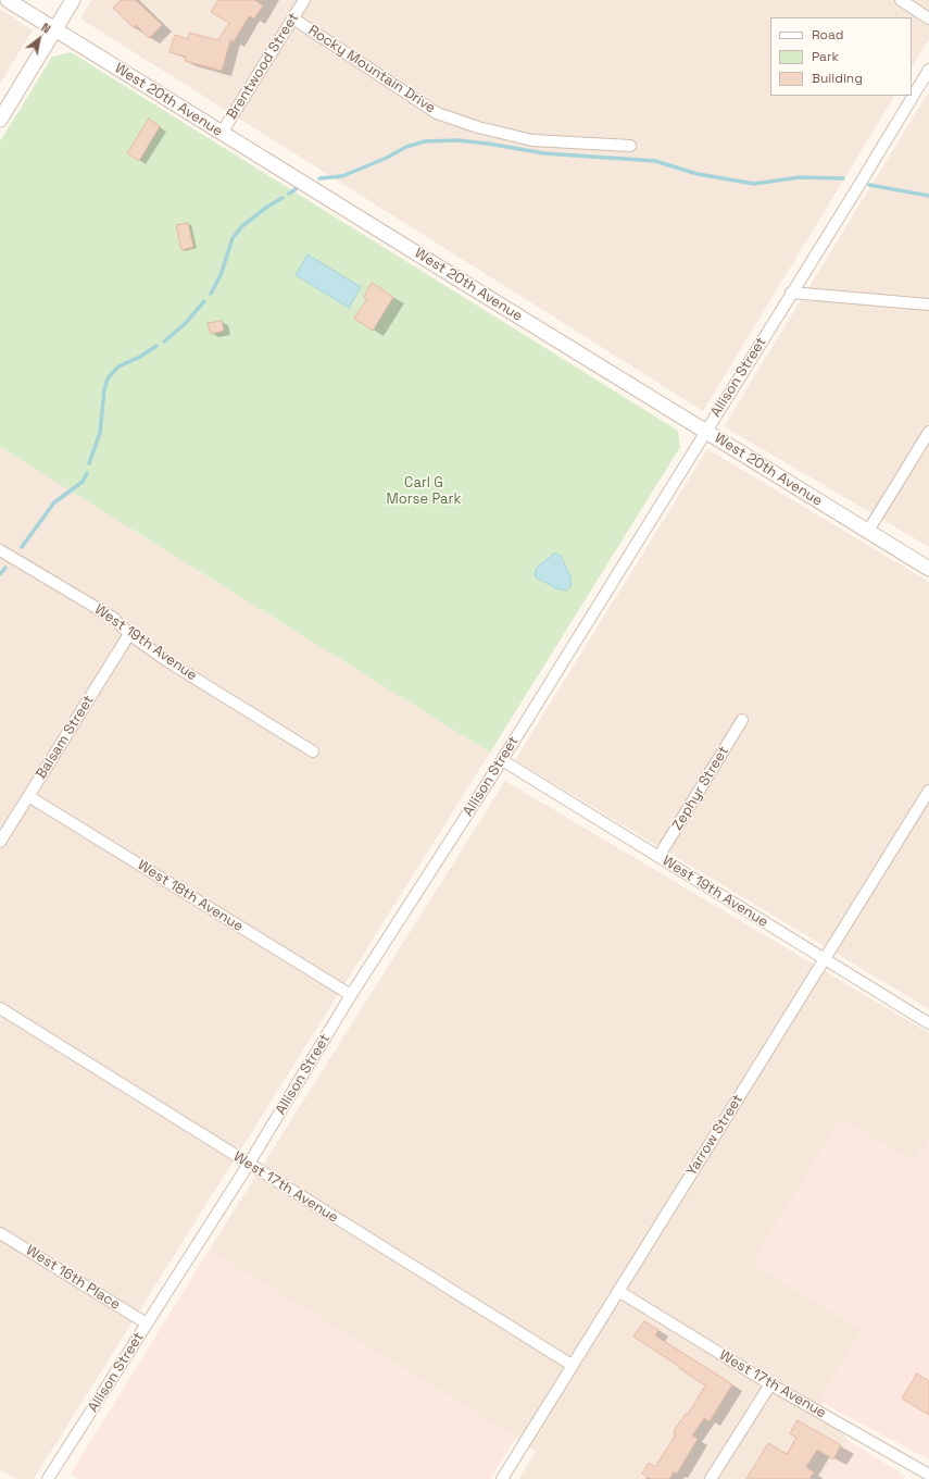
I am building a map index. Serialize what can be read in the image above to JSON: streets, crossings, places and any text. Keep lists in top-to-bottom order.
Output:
{
  "streets": {
    "street": [
      "Brentwood Street",
      "Rocky Mountain Drive",
      "West 20th Avenue",
      "Allison Street",
      "West 19th Avenue",
      "Balsam Street",
      "Zephyr Street",
      "West 18th Avenue",
      "Yarrow Street",
      "West 17th Avenue",
      "West 16th Place"
    ]
  },
  "crossings": [
    ["Brentwood Street", "Rocky Mountain Drive"],
    ["Brentwood Street", "West 20th Avenue"],
    ["West 20th Avenue", "Allison Street"],
    ["Allison Street", "West 19th Avenue"],
    ["Allison Street", "West 18th Avenue"],
    ["Allison Street", "West 17th Avenue"],
    ["Allison Street", "West 16th Place"],
    ["West 19th Avenue", "Balsam Street"],
    ["West 19th Avenue", "Zephyr Street"],
    ["West 19th Avenue", "Yarrow Street"],
    ["Balsam Street", "West 18th Avenue"],
    ["Yarrow Street", "West 17th Avenue"]
  ],
  "parks": ["Carl G Morse Park"],
  "legend": ["Road", "Park", "Building"],
  "north": "top right"
}
